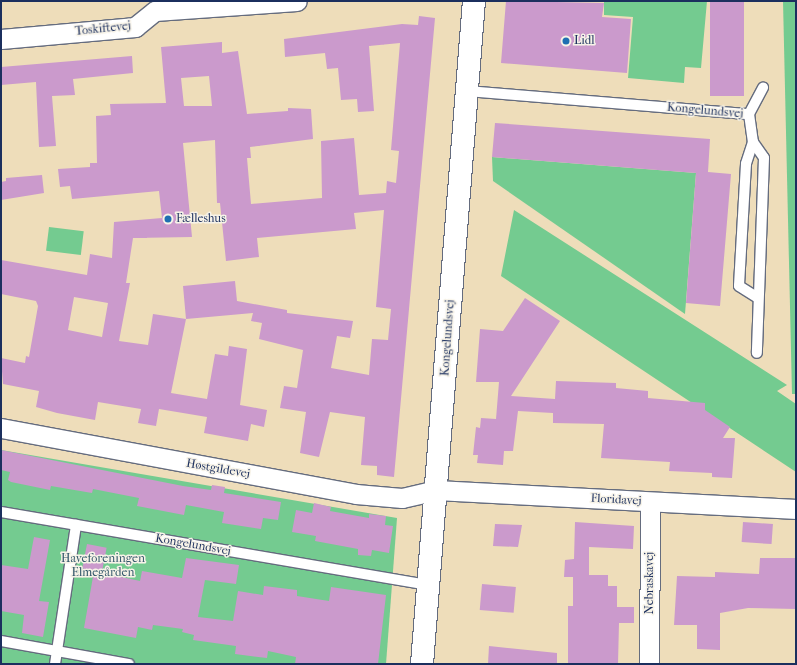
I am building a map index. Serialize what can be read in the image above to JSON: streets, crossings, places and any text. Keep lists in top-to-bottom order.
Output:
{
  "streets": {
    "street": [
      "Toskiftevej",
      "Kongelundsvej",
      "Høstgildevej",
      "Floridavej",
      "Nebraskavej"
    ]
  },
  "crossings": [
    ["Kongelundsvej", "Høstgildevej"],
    ["Kongelundsvej", "Floridavej"],
    ["Høstgildevej", "Floridavej"],
    ["Floridavej", "Nebraskavej"]
  ],
  "parks": ["Haveforeningen Elmegården"],
  "places": ["Lidl", "Fælleshus"]
}
